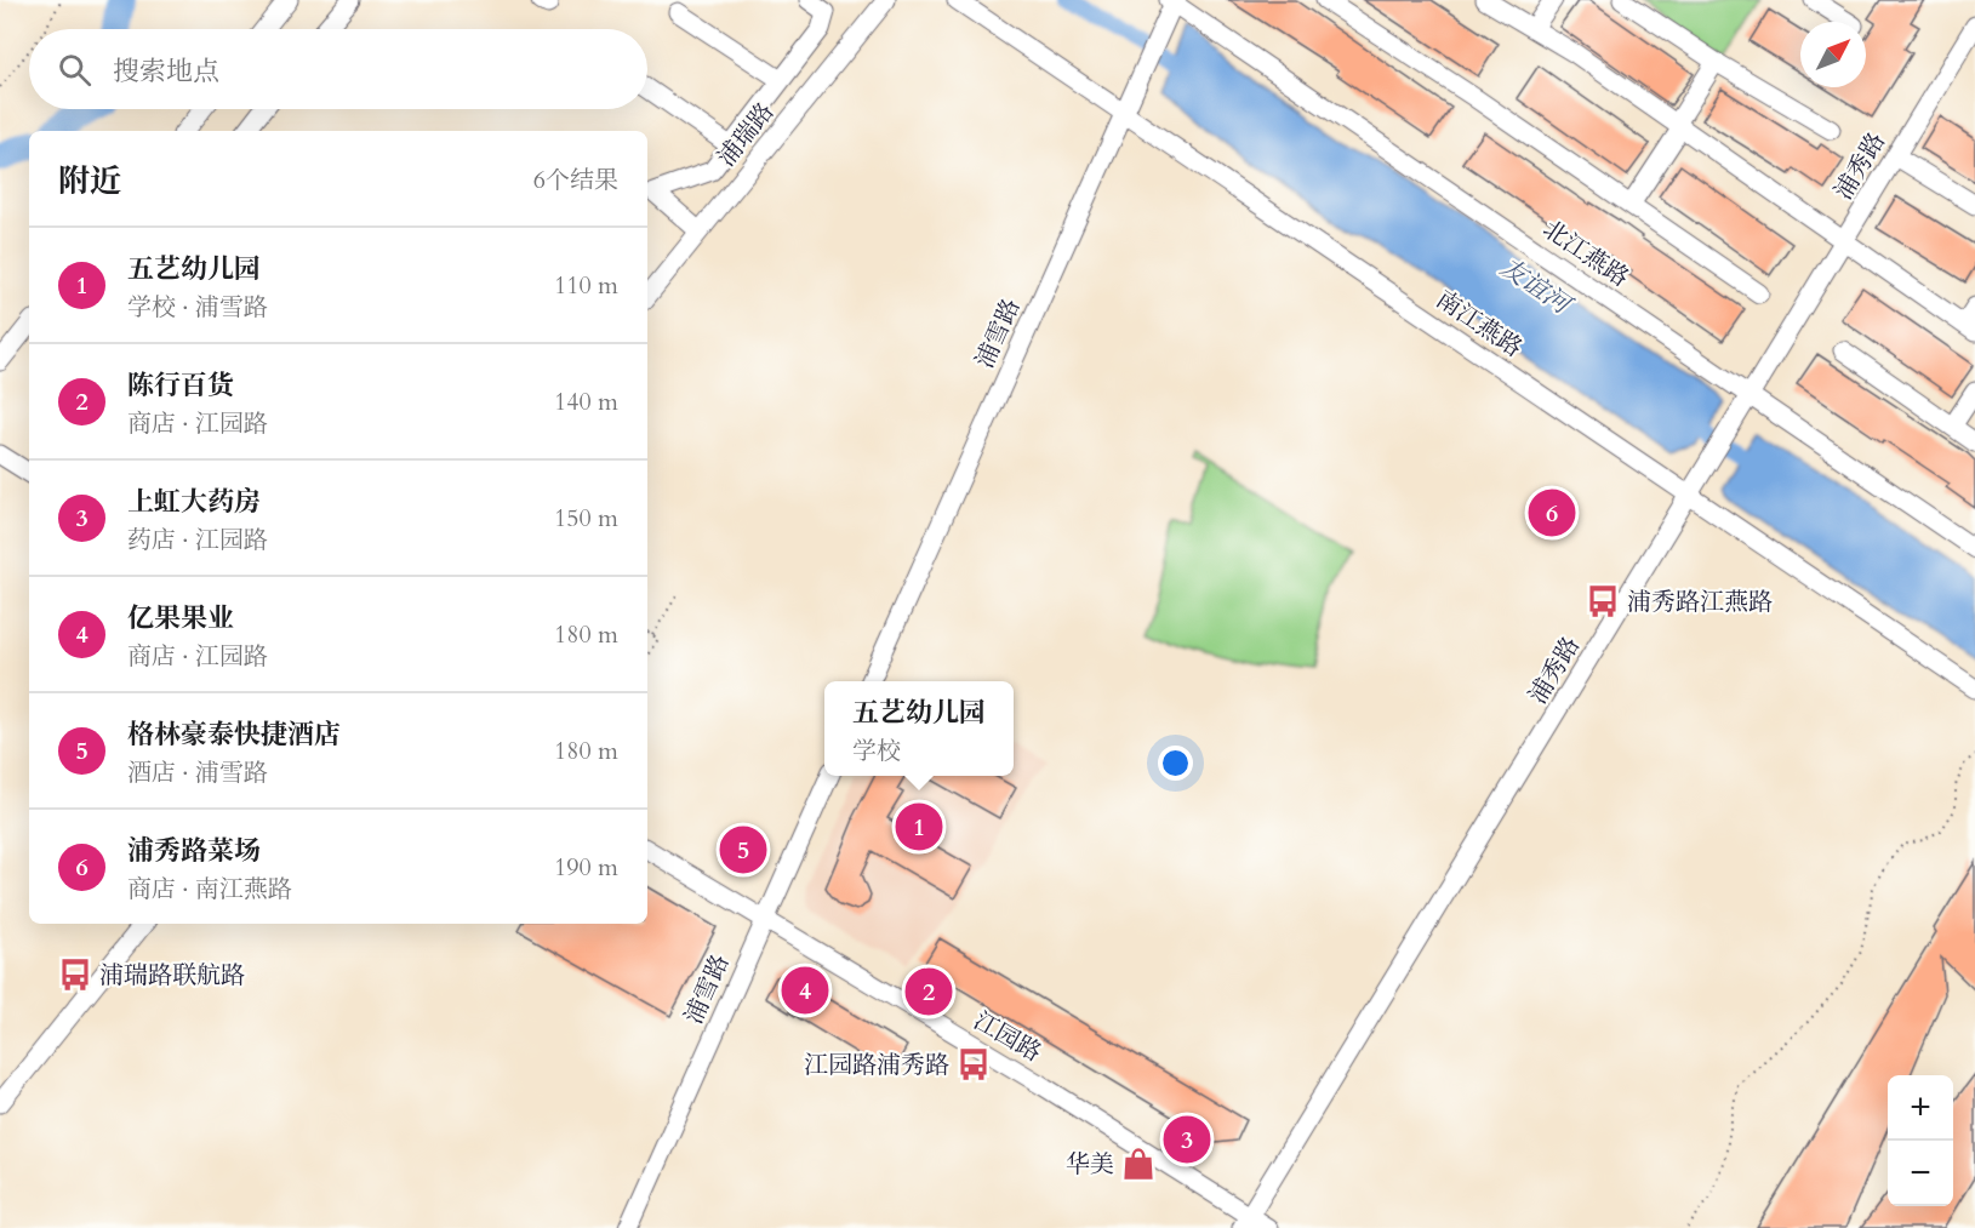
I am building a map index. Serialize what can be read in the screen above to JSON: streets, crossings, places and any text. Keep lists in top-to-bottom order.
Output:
{
  "streets": {
    "street": [
      "浦瑞路",
      "浦秀路",
      "北江燕路",
      "南江燕路",
      "浦雪路",
      "江园路"
    ]
  },
  "crossings": [
    ["浦秀路", "北江燕路"],
    ["浦秀路", "南江燕路"],
    ["浦秀路", "江园路"],
    ["北江燕路", "浦雪路"],
    ["南江燕路", "浦雪路"],
    ["浦雪路", "江园路"]
  ],
  "water": ["友谊河"],
  "places": {
    "bus stop": ["浦秀路江燕路", "浦瑞路联航路", "江园路浦秀路"],
    "shop": ["华美"]
  },
  "north": "top right",
  "page": {
    "search": "搜索地点",
    "heading": ["附近", "6个结果"],
    "list": [
      {
        "mark": "1",
        "name": "五艺幼儿园",
        "note": "学校 · 浦雪路",
        "value": "110 m"
      },
      {
        "mark": "2",
        "name": "陈行百货",
        "note": "商店 · 江园路",
        "value": "140 m"
      },
      {
        "mark": "3",
        "name": "上虹大药房",
        "note": "药店 · 江园路",
        "value": "150 m"
      },
      {
        "mark": "4",
        "name": "亿果果业",
        "note": "商店 · 江园路",
        "value": "180 m"
      },
      {
        "mark": "5",
        "name": "格林豪泰快捷酒店",
        "note": "酒店 · 浦雪路",
        "value": "180 m"
      },
      {
        "mark": "6",
        "name": "浦秀路菜场",
        "note": "商店 · 南江燕路",
        "value": "190 m"
      }
    ],
    "pins": [
      "6",
      "1",
      "5",
      "4",
      "2",
      "3"
    ],
    "popup": ["五艺幼儿园", "学校"],
    "map_buttons": ["+", "−"]
  }
}
